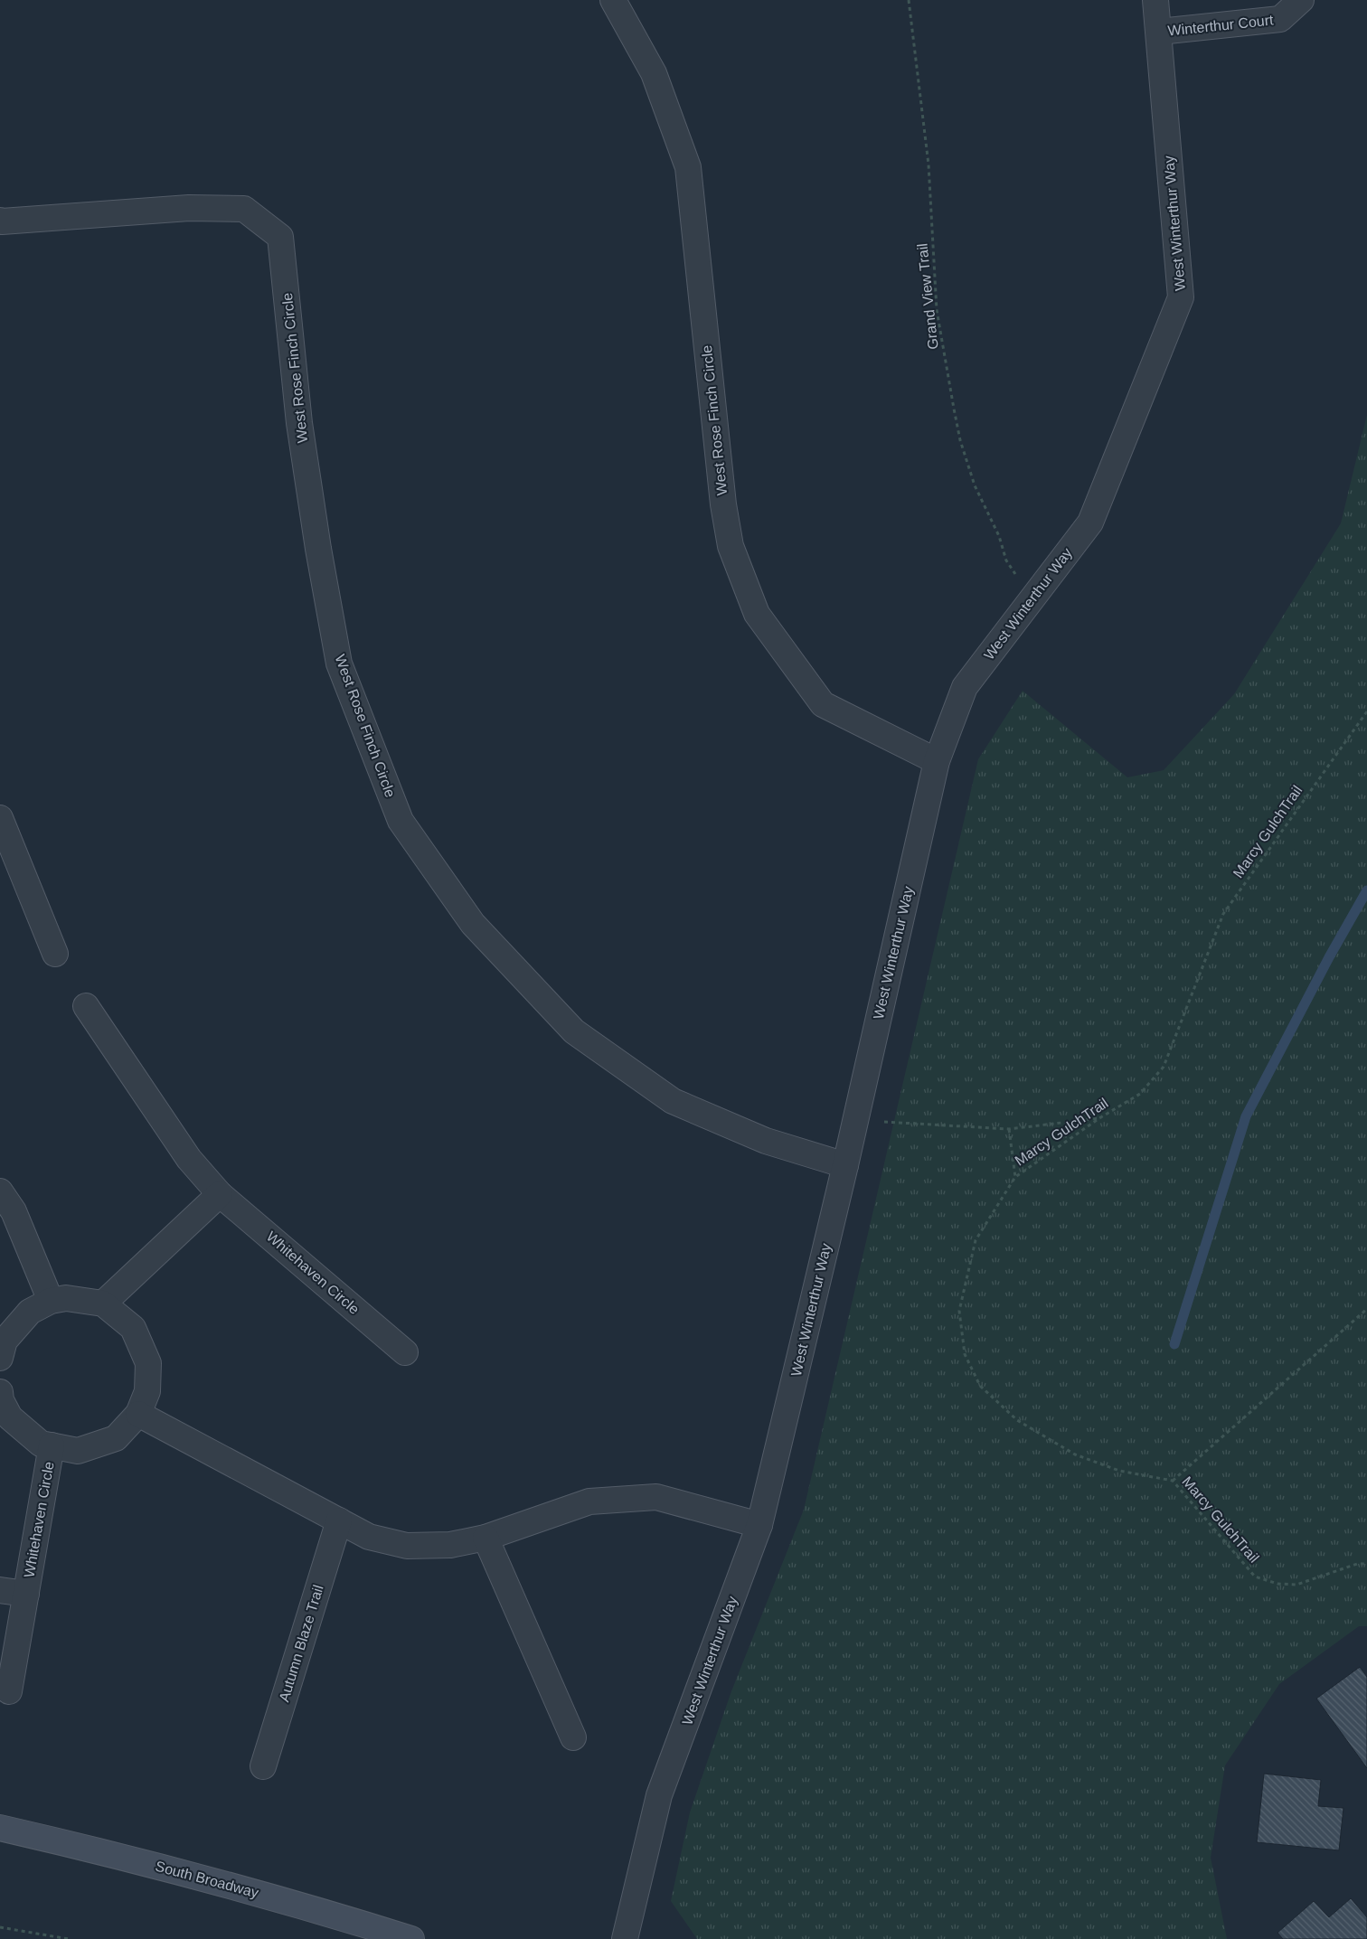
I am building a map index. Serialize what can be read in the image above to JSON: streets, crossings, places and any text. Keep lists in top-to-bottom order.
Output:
{
  "streets": {
    "main road": ["South Broadway"],
    "street": [
      "Winterthur Court",
      "West Winterthur Way",
      "West Rose Finch Circle",
      "Whitehaven Circle",
      "Autumn Blaze Trail"
    ],
    "path": ["Grand View Trail", "Marcy GulchTrail"]
  },
  "crossings": [
    ["Winterthur Court", "West Winterthur Way"],
    ["West Winterthur Way", "West Rose Finch Circle"]
  ]
}
